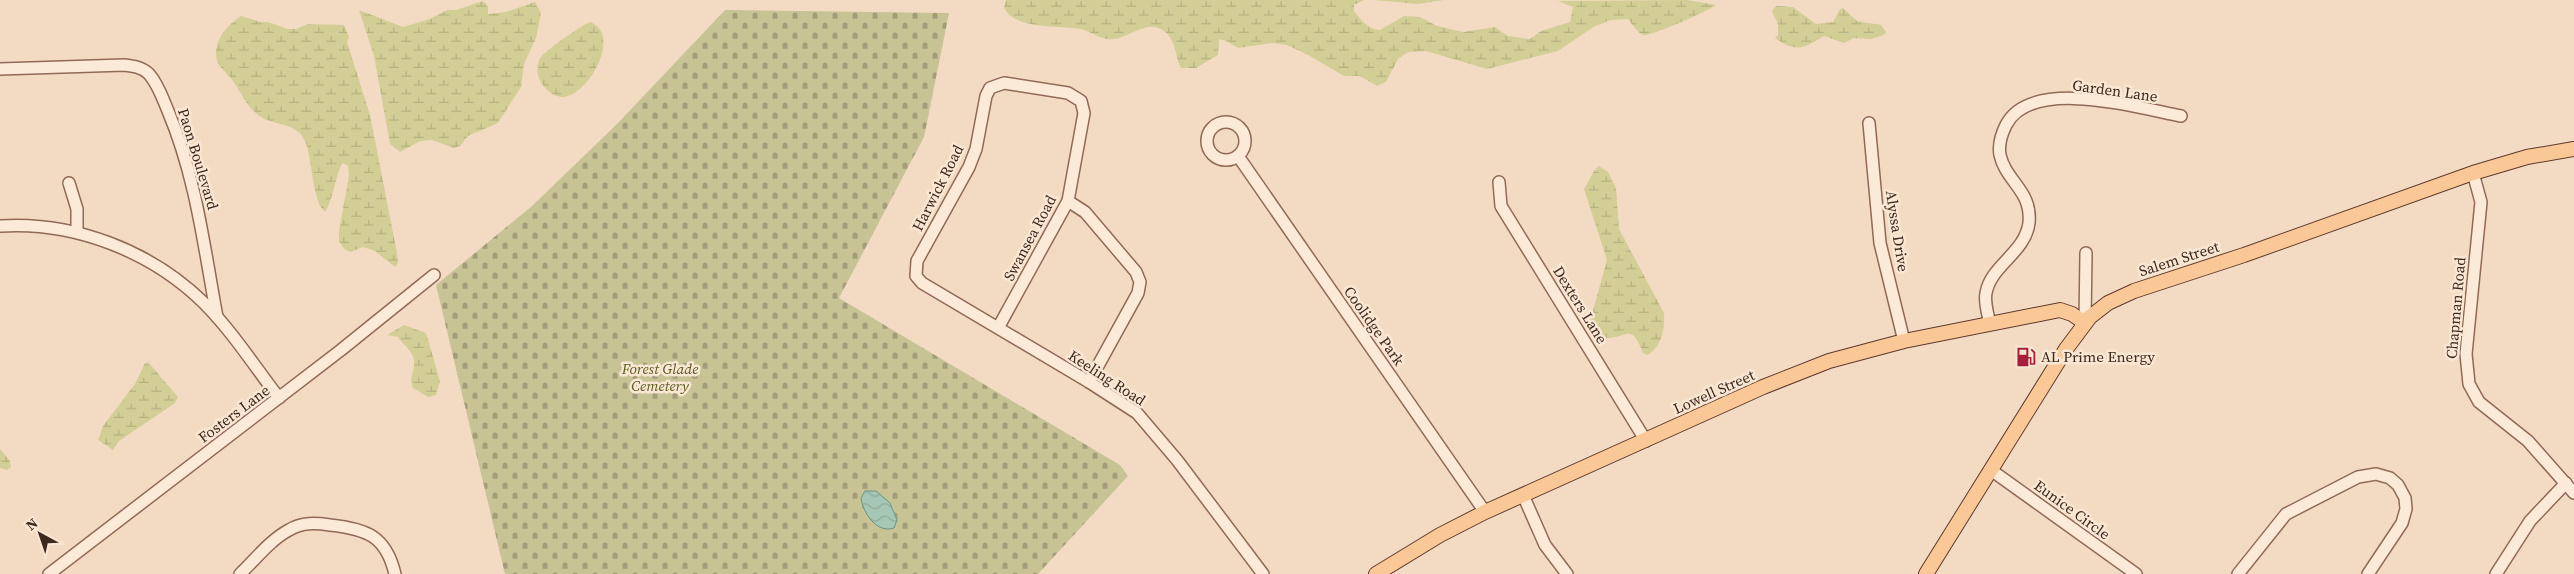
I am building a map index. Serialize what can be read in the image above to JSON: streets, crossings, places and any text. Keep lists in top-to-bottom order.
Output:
{
  "streets": {
    "main road": ["Salem Street", "Lowell Street"],
    "street": [
      "Garden Lane",
      "Paon Boulevard",
      "Harwick Road",
      "Alyssa Drive",
      "Swansea Road",
      "Dexters Lane",
      "Chapman Road",
      "Coolidge Park",
      "Keeling Road",
      "Fosters Lane",
      "Eunice Circle"
    ]
  },
  "crossings": [
    ["Garden Lane", "Lowell Street"],
    ["Paon Boulevard", "Fosters Lane"],
    ["Harwick Road", "Swansea Road"],
    ["Harwick Road", "Keeling Road"],
    ["Alyssa Drive", "Lowell Street"],
    ["Swansea Road", "Keeling Road"],
    ["Salem Street", "Chapman Road"],
    ["Salem Street", "Lowell Street"],
    ["Salem Street", "Eunice Circle"],
    ["Dexters Lane", "Lowell Street"],
    ["Coolidge Park", "Lowell Street"]
  ],
  "parks": ["Forest Glade Cemetery"],
  "places": {
    "fuel station": ["AL Prime Energy"]
  },
  "north": "top left"
}
